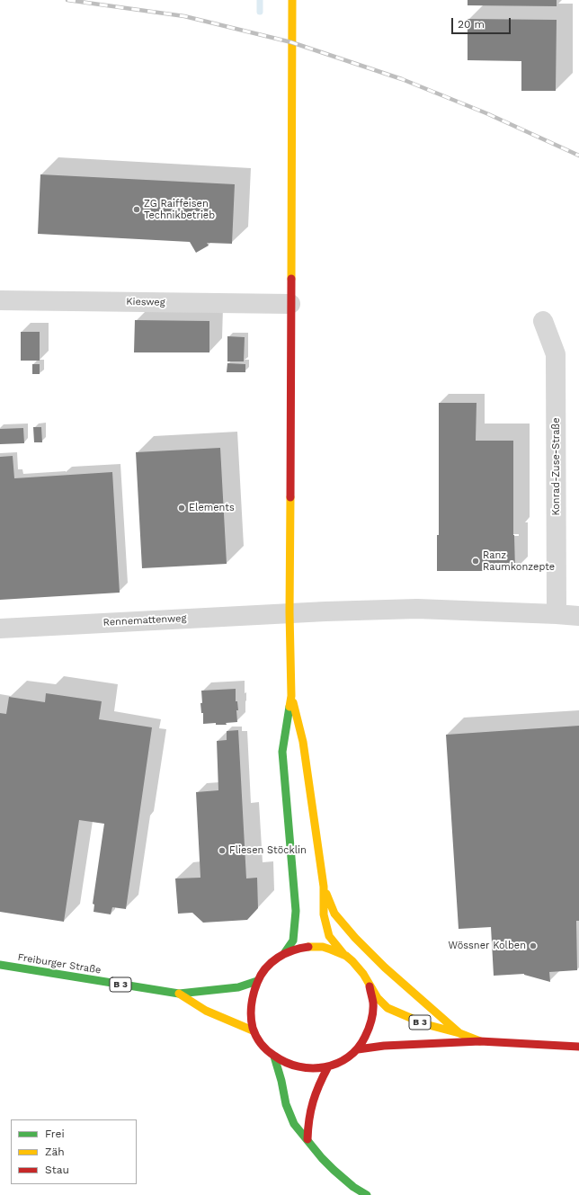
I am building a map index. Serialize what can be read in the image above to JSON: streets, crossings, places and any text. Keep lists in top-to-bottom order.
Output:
{
  "streets": {
    "street": [
      "Kiesweg",
      "Konrad-Zuse-Straße",
      "Rennemattenweg",
      "Freiburger Straße",
      "B 3"
    ]
  },
  "crossings": [
    ["Freiburger Straße", "B 3"]
  ],
  "places": [
    "ZG Raiffeisen Technikbetrieb",
    "Elements",
    "Ranz Raumkonzepte",
    "Fliesen Stöcklin",
    "Wössner Kolben"
  ],
  "legend": ["Frei", "Zäh", "Stau"],
  "scale_bar": "20 m"
}
